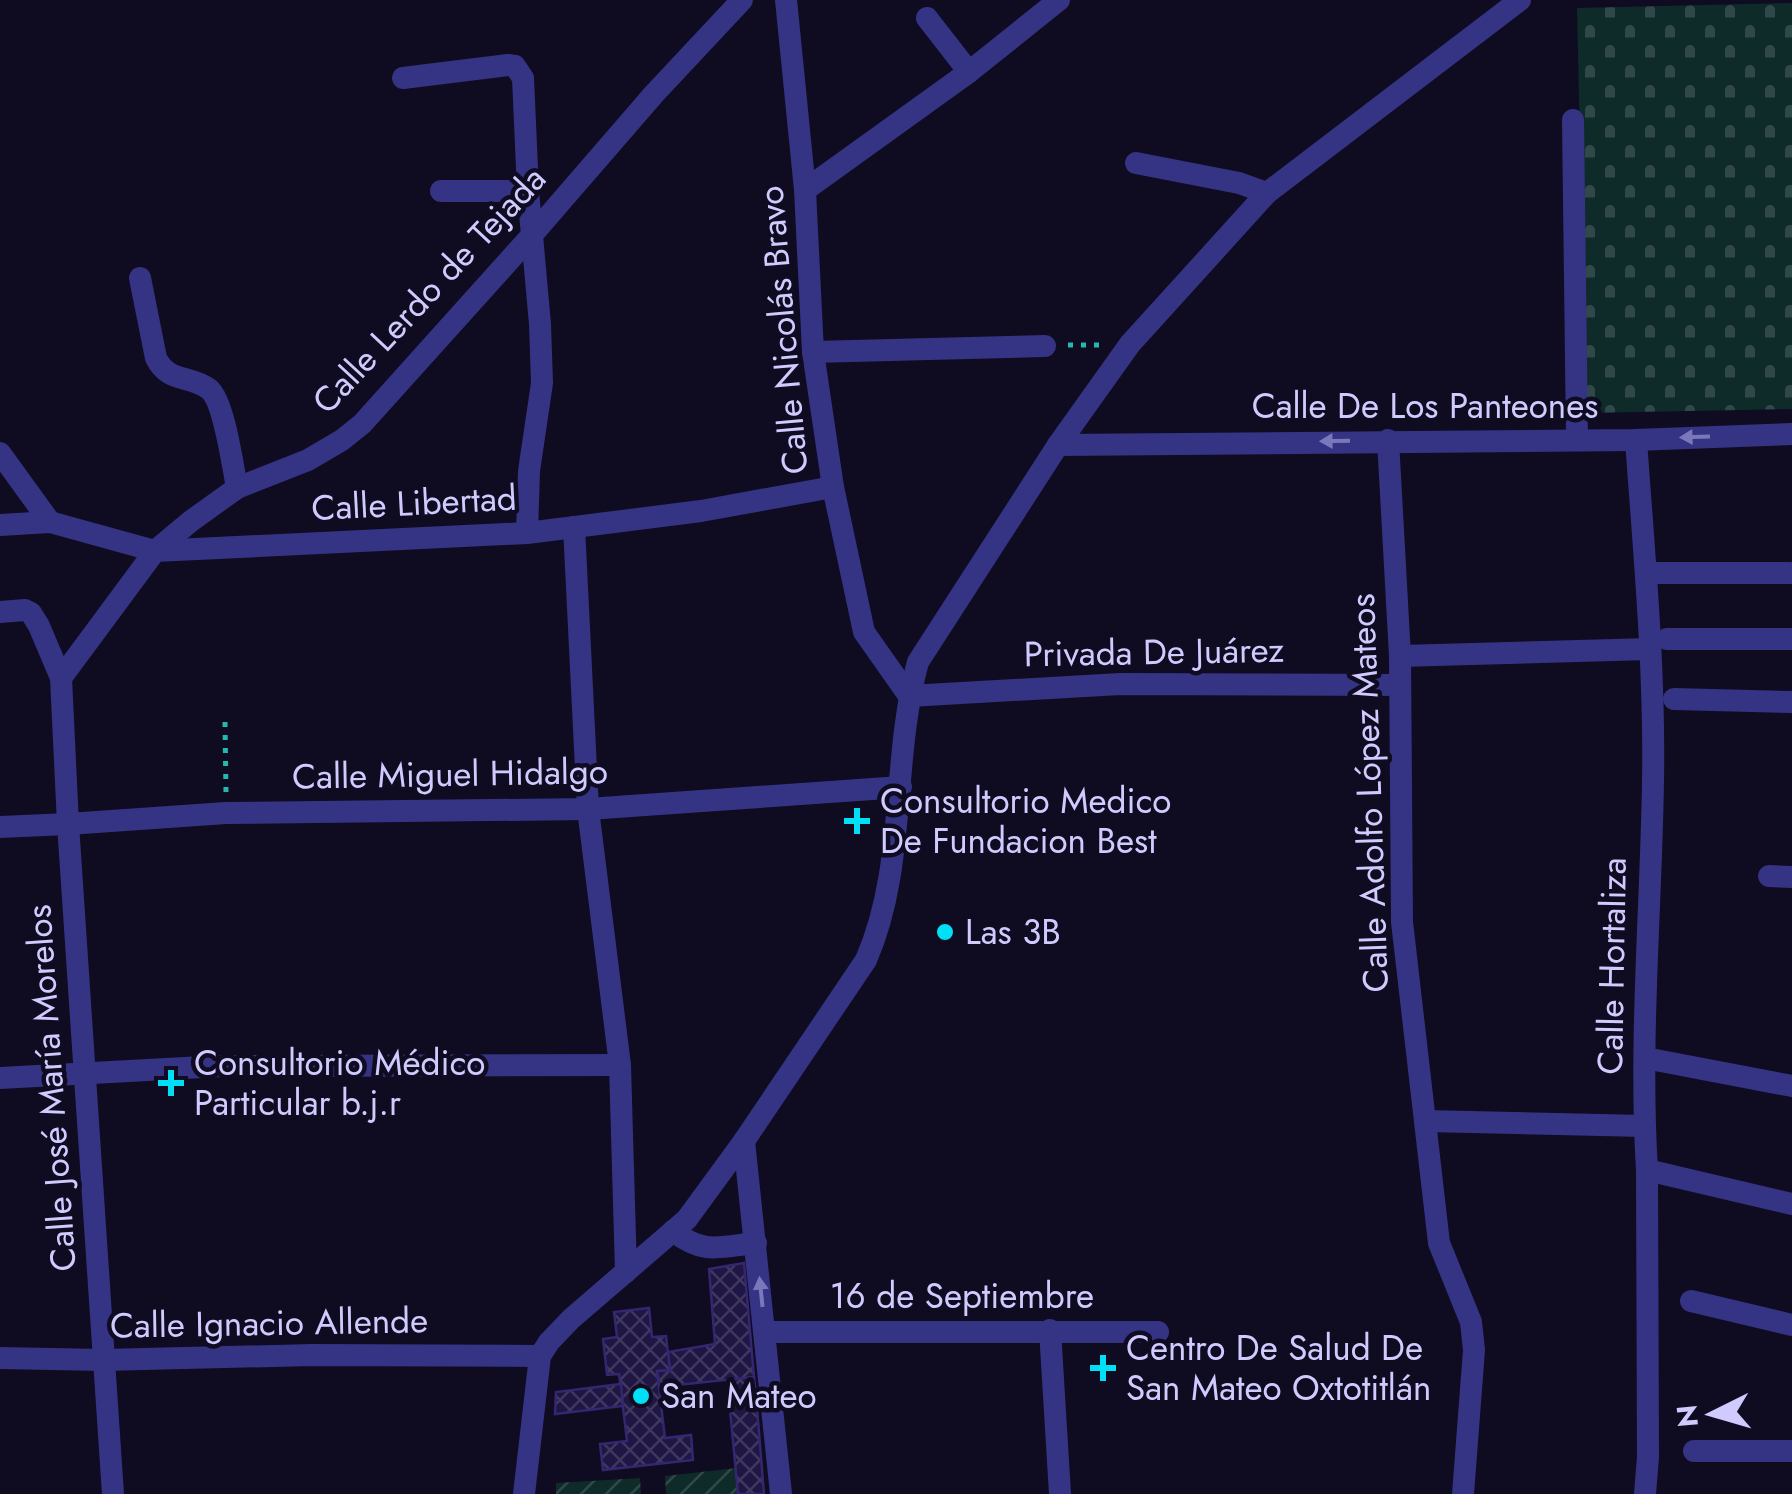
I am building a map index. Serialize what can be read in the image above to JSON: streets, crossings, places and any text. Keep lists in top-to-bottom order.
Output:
{
  "streets": {
    "street": [
      "Calle Lerdo de Tejada",
      "Calle Nicolás Bravo",
      "Calle De Los Panteones",
      "Calle Libertad",
      "Privada De Juárez",
      "Calle Miguel Hidalgo",
      "Calle Adolfo López Mateos",
      "Calle Hortaliza",
      "Calle José María Morelos",
      "16 de Septiembre",
      "Calle Ignacio Allende"
    ]
  },
  "crossings": [
    ["Calle Lerdo de Tejada", "Calle Libertad"],
    ["Calle Lerdo de Tejada", "Calle José María Morelos"],
    ["Calle Nicolás Bravo", "Calle Libertad"],
    ["Calle Nicolás Bravo", "Privada De Juárez"],
    ["Calle De Los Panteones", "Calle Adolfo López Mateos"],
    ["Calle De Los Panteones", "Calle Hortaliza"],
    ["Privada De Juárez", "Calle Adolfo López Mateos"],
    ["Calle Miguel Hidalgo", "Calle José María Morelos"],
    ["Calle José María Morelos", "Calle Ignacio Allende"]
  ],
  "one_way": ["Calle De Los Panteones"],
  "places": {
    "health": ["Consultorio Medico De Fundacion Best", "Consultorio Médico Particular b.j.r", "Centro De Salud De San Mateo Oxtotitlán"],
    "other": ["Las 3B", "San Mateo"]
  },
  "north": "left"
}
